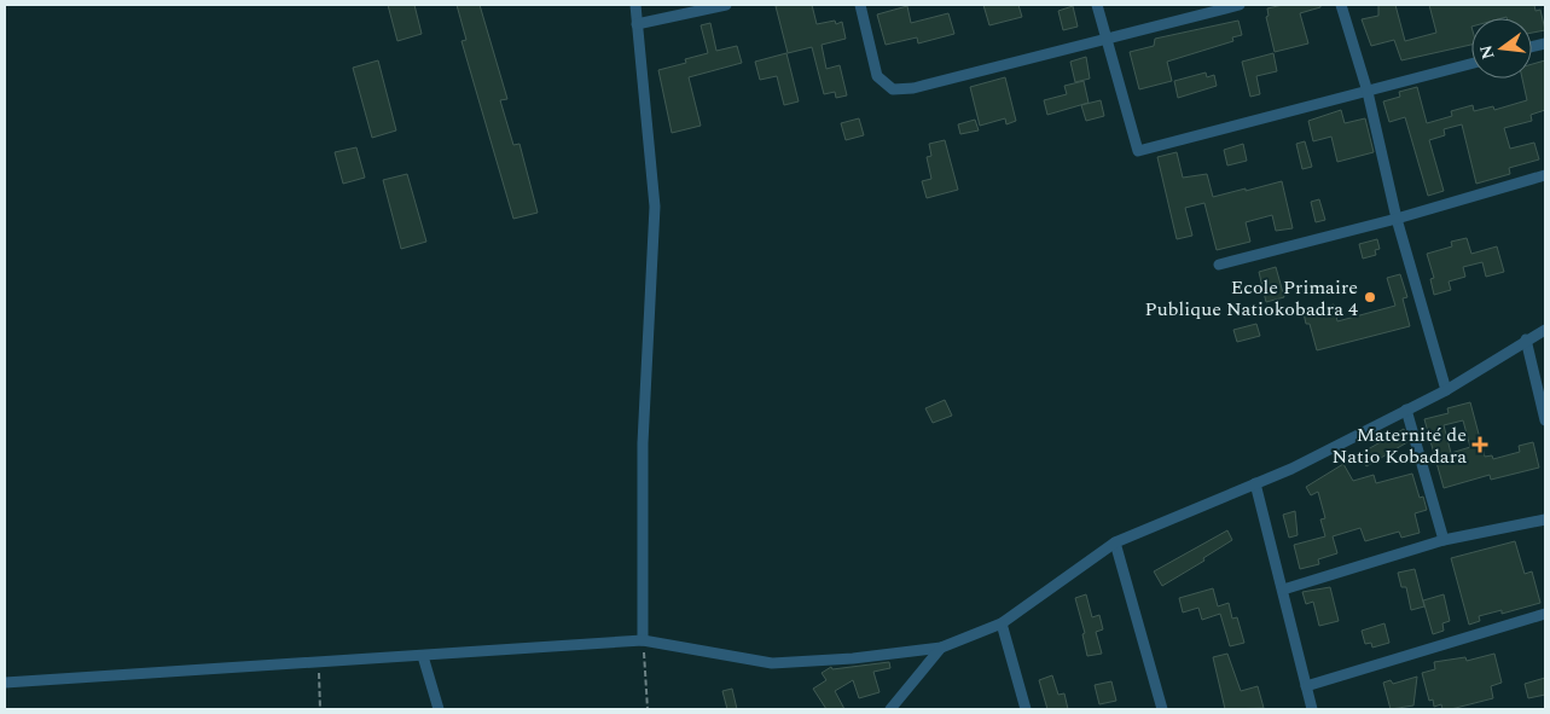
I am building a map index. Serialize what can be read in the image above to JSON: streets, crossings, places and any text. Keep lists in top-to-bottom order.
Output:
{
  "places": {
    "other": ["Ecole Primaire Publique Natiokobadra 4"],
    "health": ["Maternité de Natio Kobadara"]
  },
  "north": "left"
}
